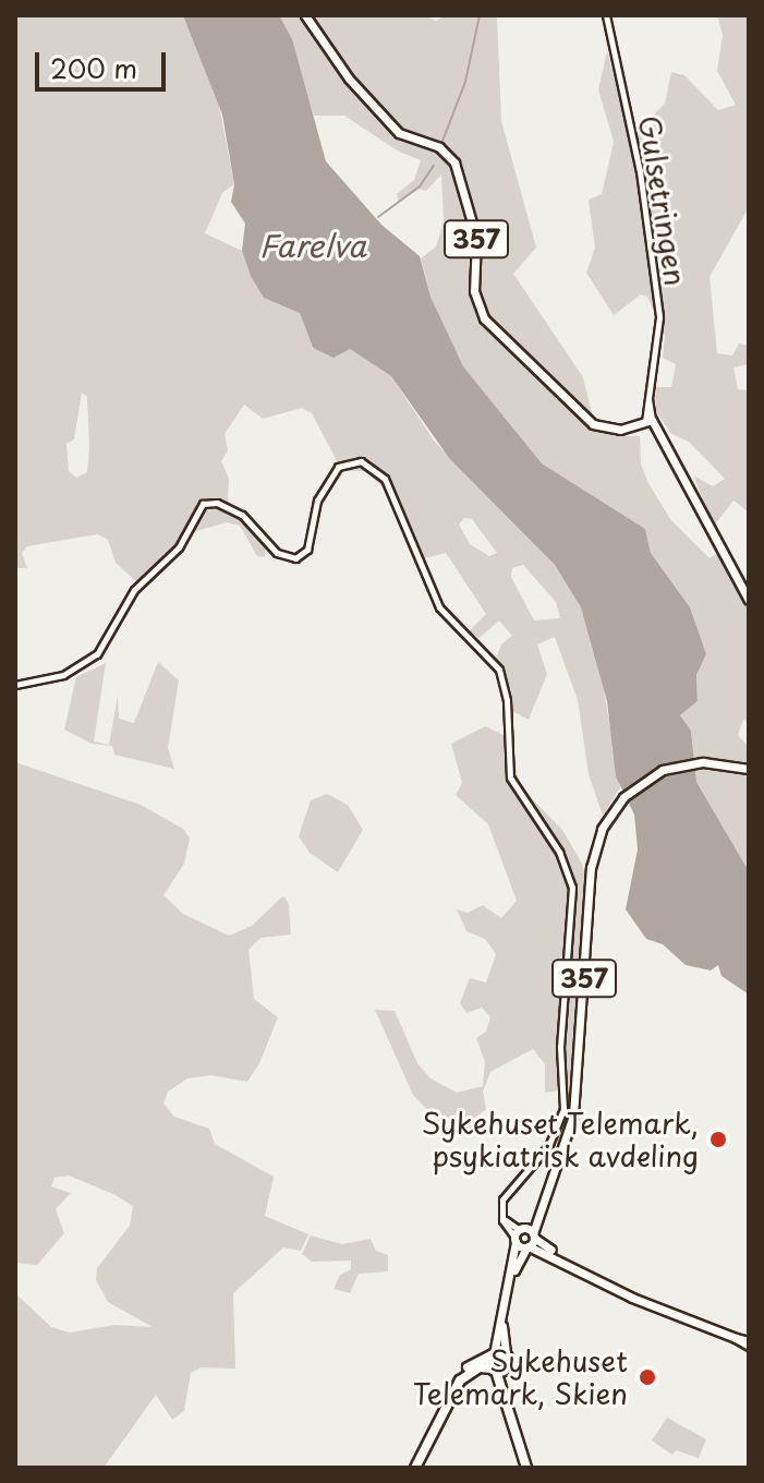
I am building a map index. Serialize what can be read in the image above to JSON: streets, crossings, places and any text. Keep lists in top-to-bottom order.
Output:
{
  "streets": {
    "main road": ["357"],
    "street": ["Gulsetringen"]
  },
  "crossings": [
    ["Gulsetringen", "357"]
  ],
  "water": ["Farelva"],
  "places": ["Sykehuset Telemark, psykiatrisk avdeling", "Sykehuset Telemark, Skien"],
  "scale_bar": "200 m"
}
